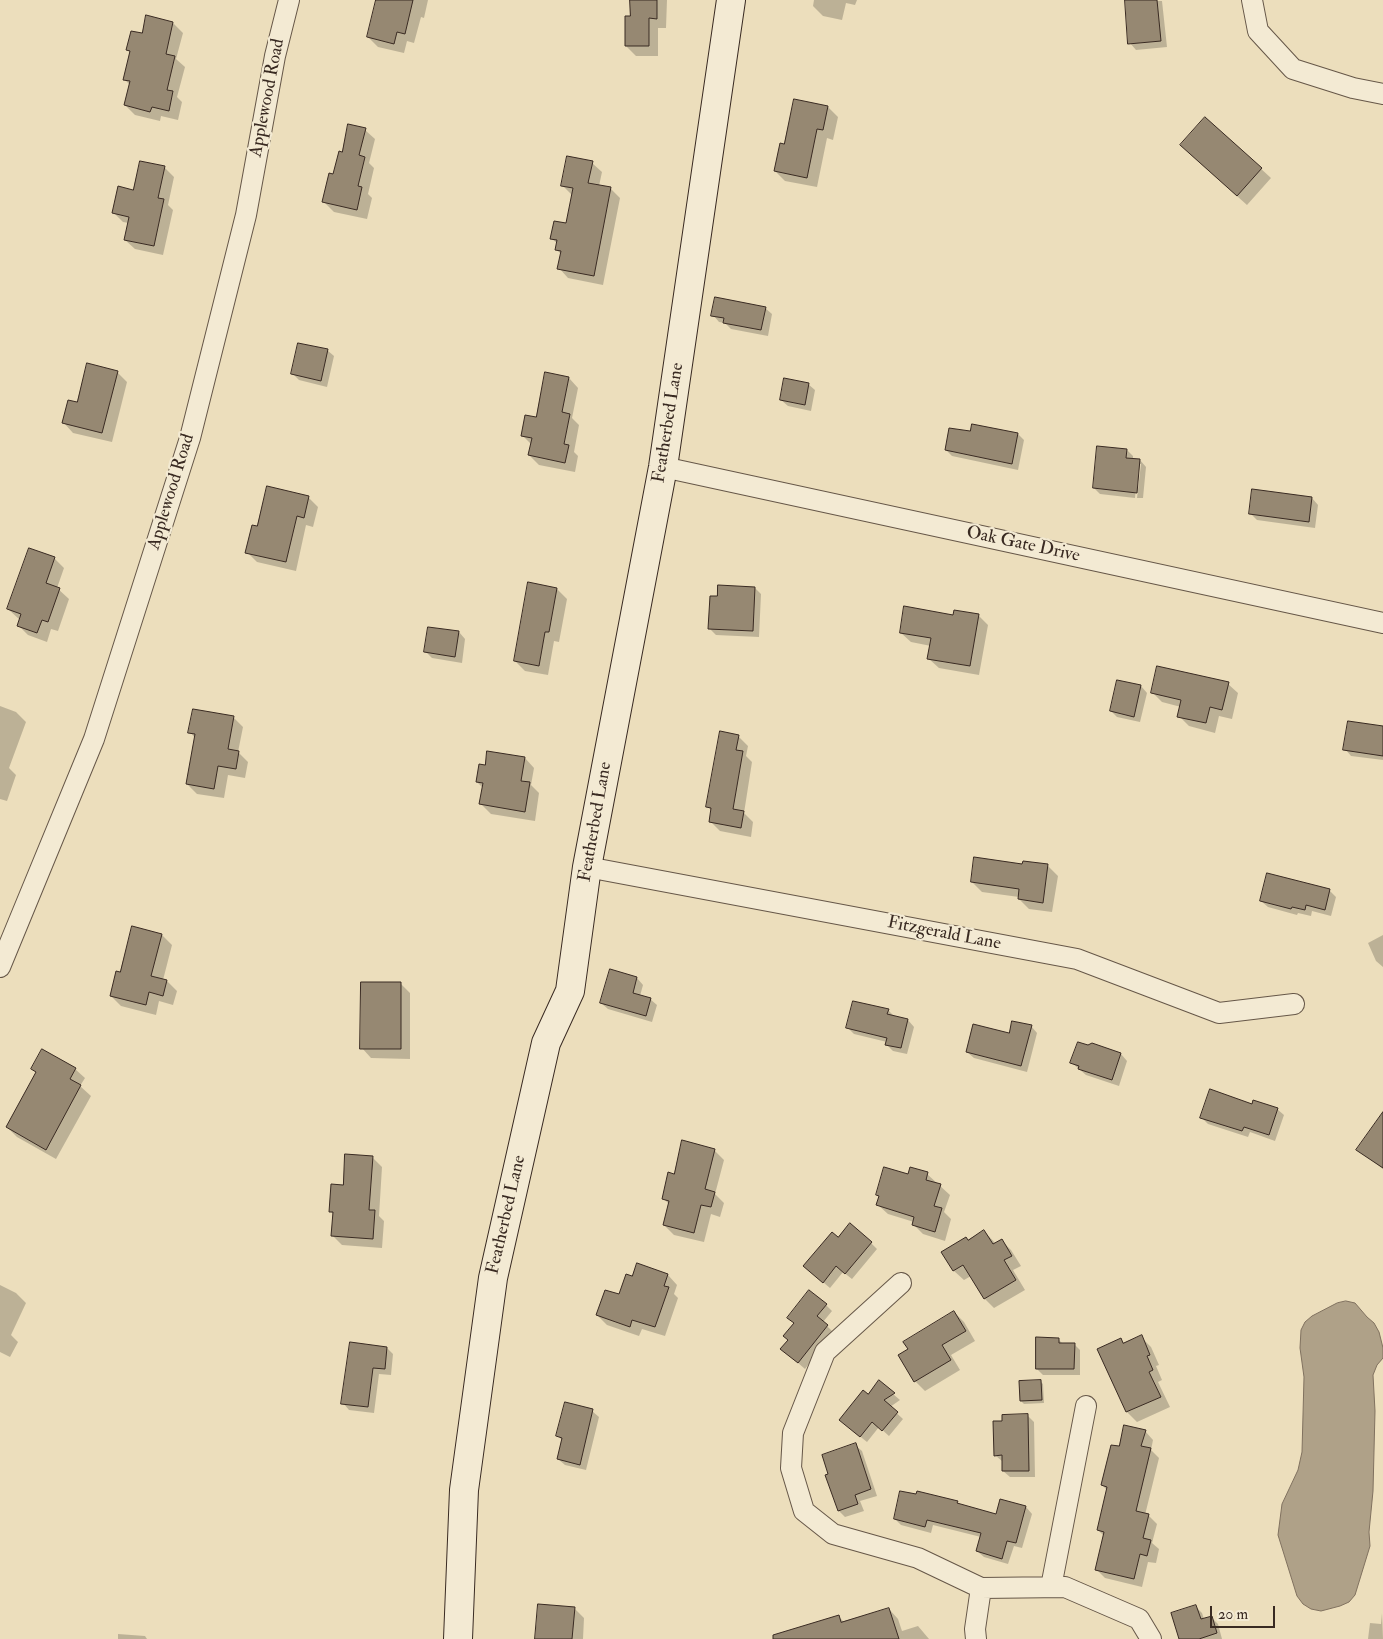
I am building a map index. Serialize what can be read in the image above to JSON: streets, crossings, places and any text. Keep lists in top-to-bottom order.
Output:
{
  "streets": {
    "street": [
      "Applewood Road",
      "Featherbed Lane",
      "Oak Gate Drive",
      "Fitzgerald Lane"
    ]
  },
  "crossings": [
    ["Featherbed Lane", "Oak Gate Drive"],
    ["Featherbed Lane", "Fitzgerald Lane"]
  ],
  "scale_bar": "20 m"
}
